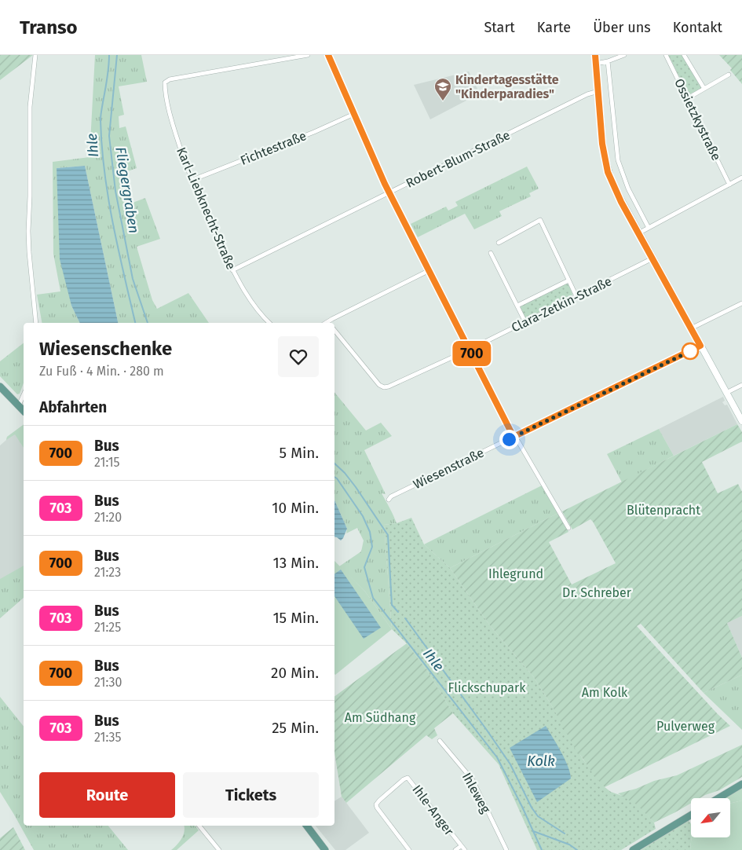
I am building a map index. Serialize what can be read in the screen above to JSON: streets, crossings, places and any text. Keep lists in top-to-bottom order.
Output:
{
  "streets": {
    "street": [
      "Ossietzkystraße",
      "Fichtestraße",
      "Robert-Blum-Straße",
      "Karl-Liebknecht-Straße",
      "Clara-Zetkin-Straße",
      "Wiesenstraße",
      "Ihleweg",
      "Ihle-Anger"
    ]
  },
  "crossings": [
    ["Fichtestraße", "Karl-Liebknecht-Straße"],
    ["Robert-Blum-Straße", "Karl-Liebknecht-Straße"]
  ],
  "water": ["Ihle", "Fliegergraben", "Kolk"],
  "parks": [
    "Blütenpracht",
    "Ihlegrund",
    "Dr. Schreber",
    "Flickschupark",
    "Am Kolk",
    "Am Südhang",
    "Pulverweg"
  ],
  "places": {
    "school or university": ["Kindertagesstätte \"Kinderparadies\""]
  },
  "lines": ["bus line 700"],
  "north": "bottom left",
  "page": {
    "header": "Transo",
    "nav": [
      "Start",
      "Karte",
      "Über uns",
      "Kontakt"
    ],
    "on_map": "700",
    "heading": [
      ["Wiesenschenke", "Zu Fuß · 4 Min. · 280 m"],
      "Abfahrten"
    ],
    "list": [
      {
        "mark": "700",
        "name": "Bus",
        "note": "21:15",
        "value": "5 Min."
      },
      {
        "mark": "703",
        "name": "Bus",
        "note": "21:20",
        "value": "10 Min."
      },
      {
        "mark": "700",
        "name": "Bus",
        "note": "21:23",
        "value": "13 Min."
      },
      {
        "mark": "703",
        "name": "Bus",
        "note": "21:25",
        "value": "15 Min."
      },
      {
        "mark": "700",
        "name": "Bus",
        "note": "21:30",
        "value": "20 Min."
      },
      {
        "mark": "703",
        "name": "Bus",
        "note": "21:35",
        "value": "25 Min."
      }
    ],
    "buttons": ["Route", "Tickets"]
  }
}
